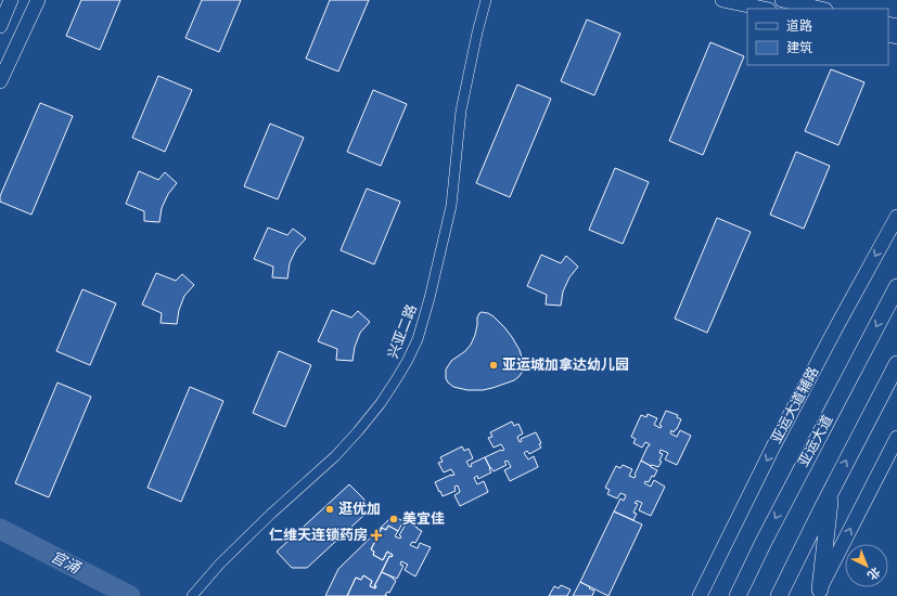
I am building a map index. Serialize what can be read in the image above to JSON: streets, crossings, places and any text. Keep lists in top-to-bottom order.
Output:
{
  "streets": {
    "main road": ["亚运大道辅路", "亚运大道"],
    "street": ["兴亚二路"]
  },
  "water": ["官涌"],
  "places": {
    "other": ["亚运城加拿达幼儿园", "逛优加", "美宜佳"],
    "health": ["仁维天连锁药房"]
  },
  "legend": ["道路", "建筑"],
  "north": "bottom right"
}
